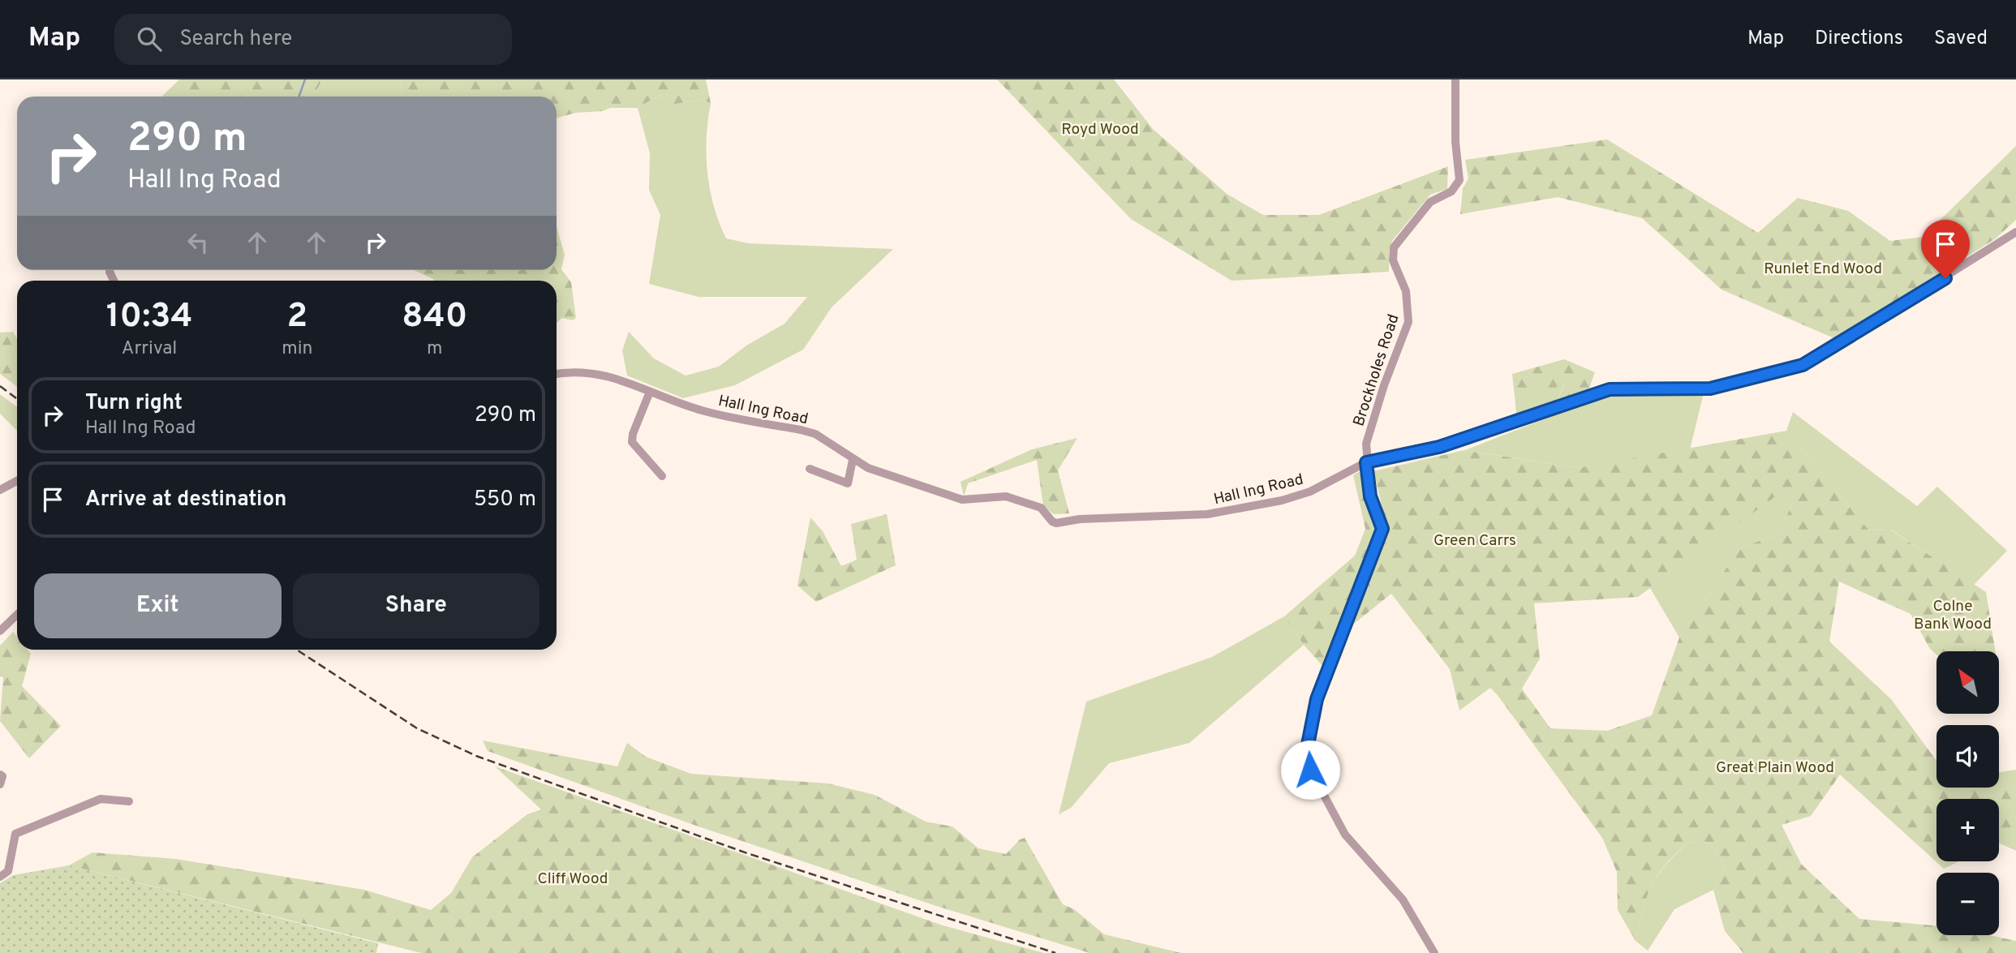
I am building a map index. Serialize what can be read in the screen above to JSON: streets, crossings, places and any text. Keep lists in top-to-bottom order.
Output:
{
  "streets": {
    "street": ["Brockholes Road", "Hall Ing Road"]
  },
  "crossings": [
    ["Brockholes Road", "Hall Ing Road"]
  ],
  "parks": [
    "Royd Wood",
    "Runlet End Wood",
    "Green Carrs",
    "Colne Bank Wood",
    "Great Plain Wood",
    "Cliff Wood"
  ],
  "north": "top left",
  "page": {
    "header": "Map",
    "search": "Search here",
    "nav": ["Map", "Directions", "Saved"],
    "turn": ["290 m", "Hall Ing Road"],
    "eta": [
      "10:34",
      "Arrival",
      "2",
      "min",
      "840",
      "m"
    ],
    "list": [
      {
        "name": "Turn right",
        "note": "Hall Ing Road",
        "value": "290 m"
      },
      {
        "name": "Arrive at destination",
        "value": "550 m"
      }
    ],
    "buttons": ["Exit", "Share"],
    "map_buttons": ["+", "−"]
  }
}
